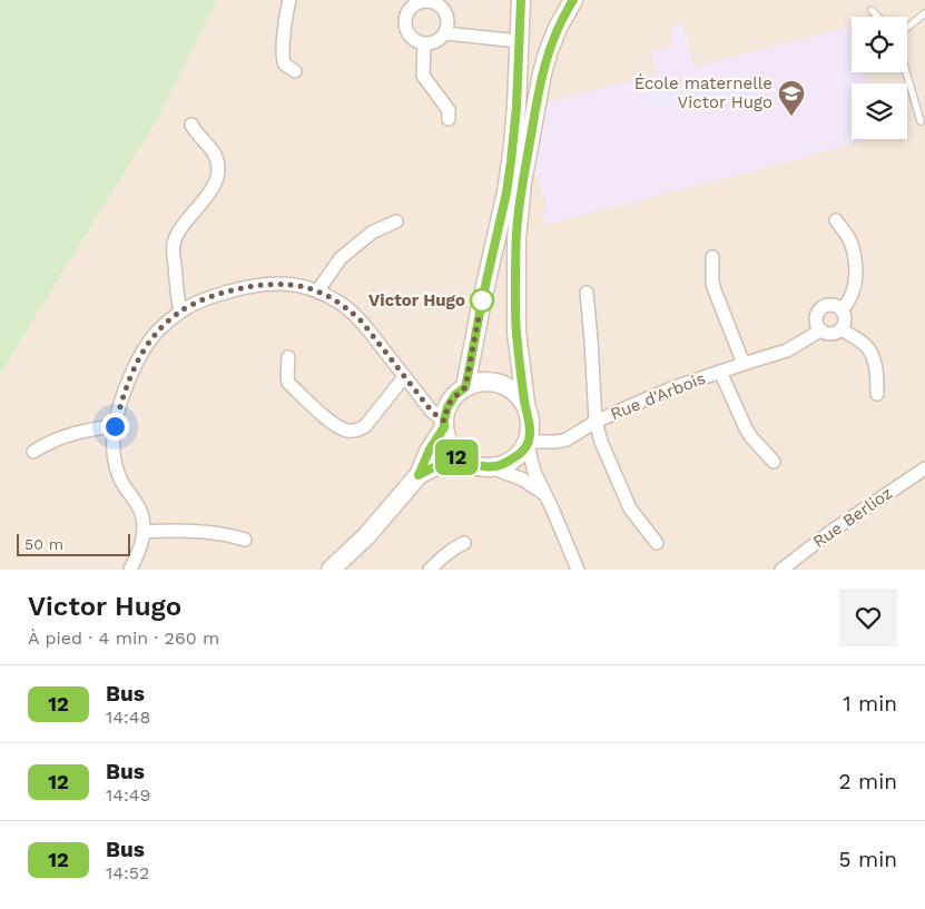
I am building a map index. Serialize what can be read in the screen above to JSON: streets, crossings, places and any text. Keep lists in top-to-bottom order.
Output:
{
  "streets": {
    "street": ["Rue d'Arbois", "Rue Berlioz"]
  },
  "places": {
    "school or university": ["École maternelle Victor Hugo"],
    "other": ["Victor Hugo"]
  },
  "lines": ["bus line 12"],
  "scale_bar": "50 m",
  "page": {
    "on_map": "12",
    "scale": "50 m",
    "heading": ["Victor Hugo", "À pied · 4 min · 260 m"],
    "list": [
      {
        "mark": "12",
        "name": "Bus",
        "note": "14:48",
        "value": "1 min"
      },
      {
        "mark": "12",
        "name": "Bus",
        "note": "14:49",
        "value": "2 min"
      },
      {
        "mark": "12",
        "name": "Bus",
        "note": "14:52",
        "value": "5 min"
      }
    ]
  }
}
